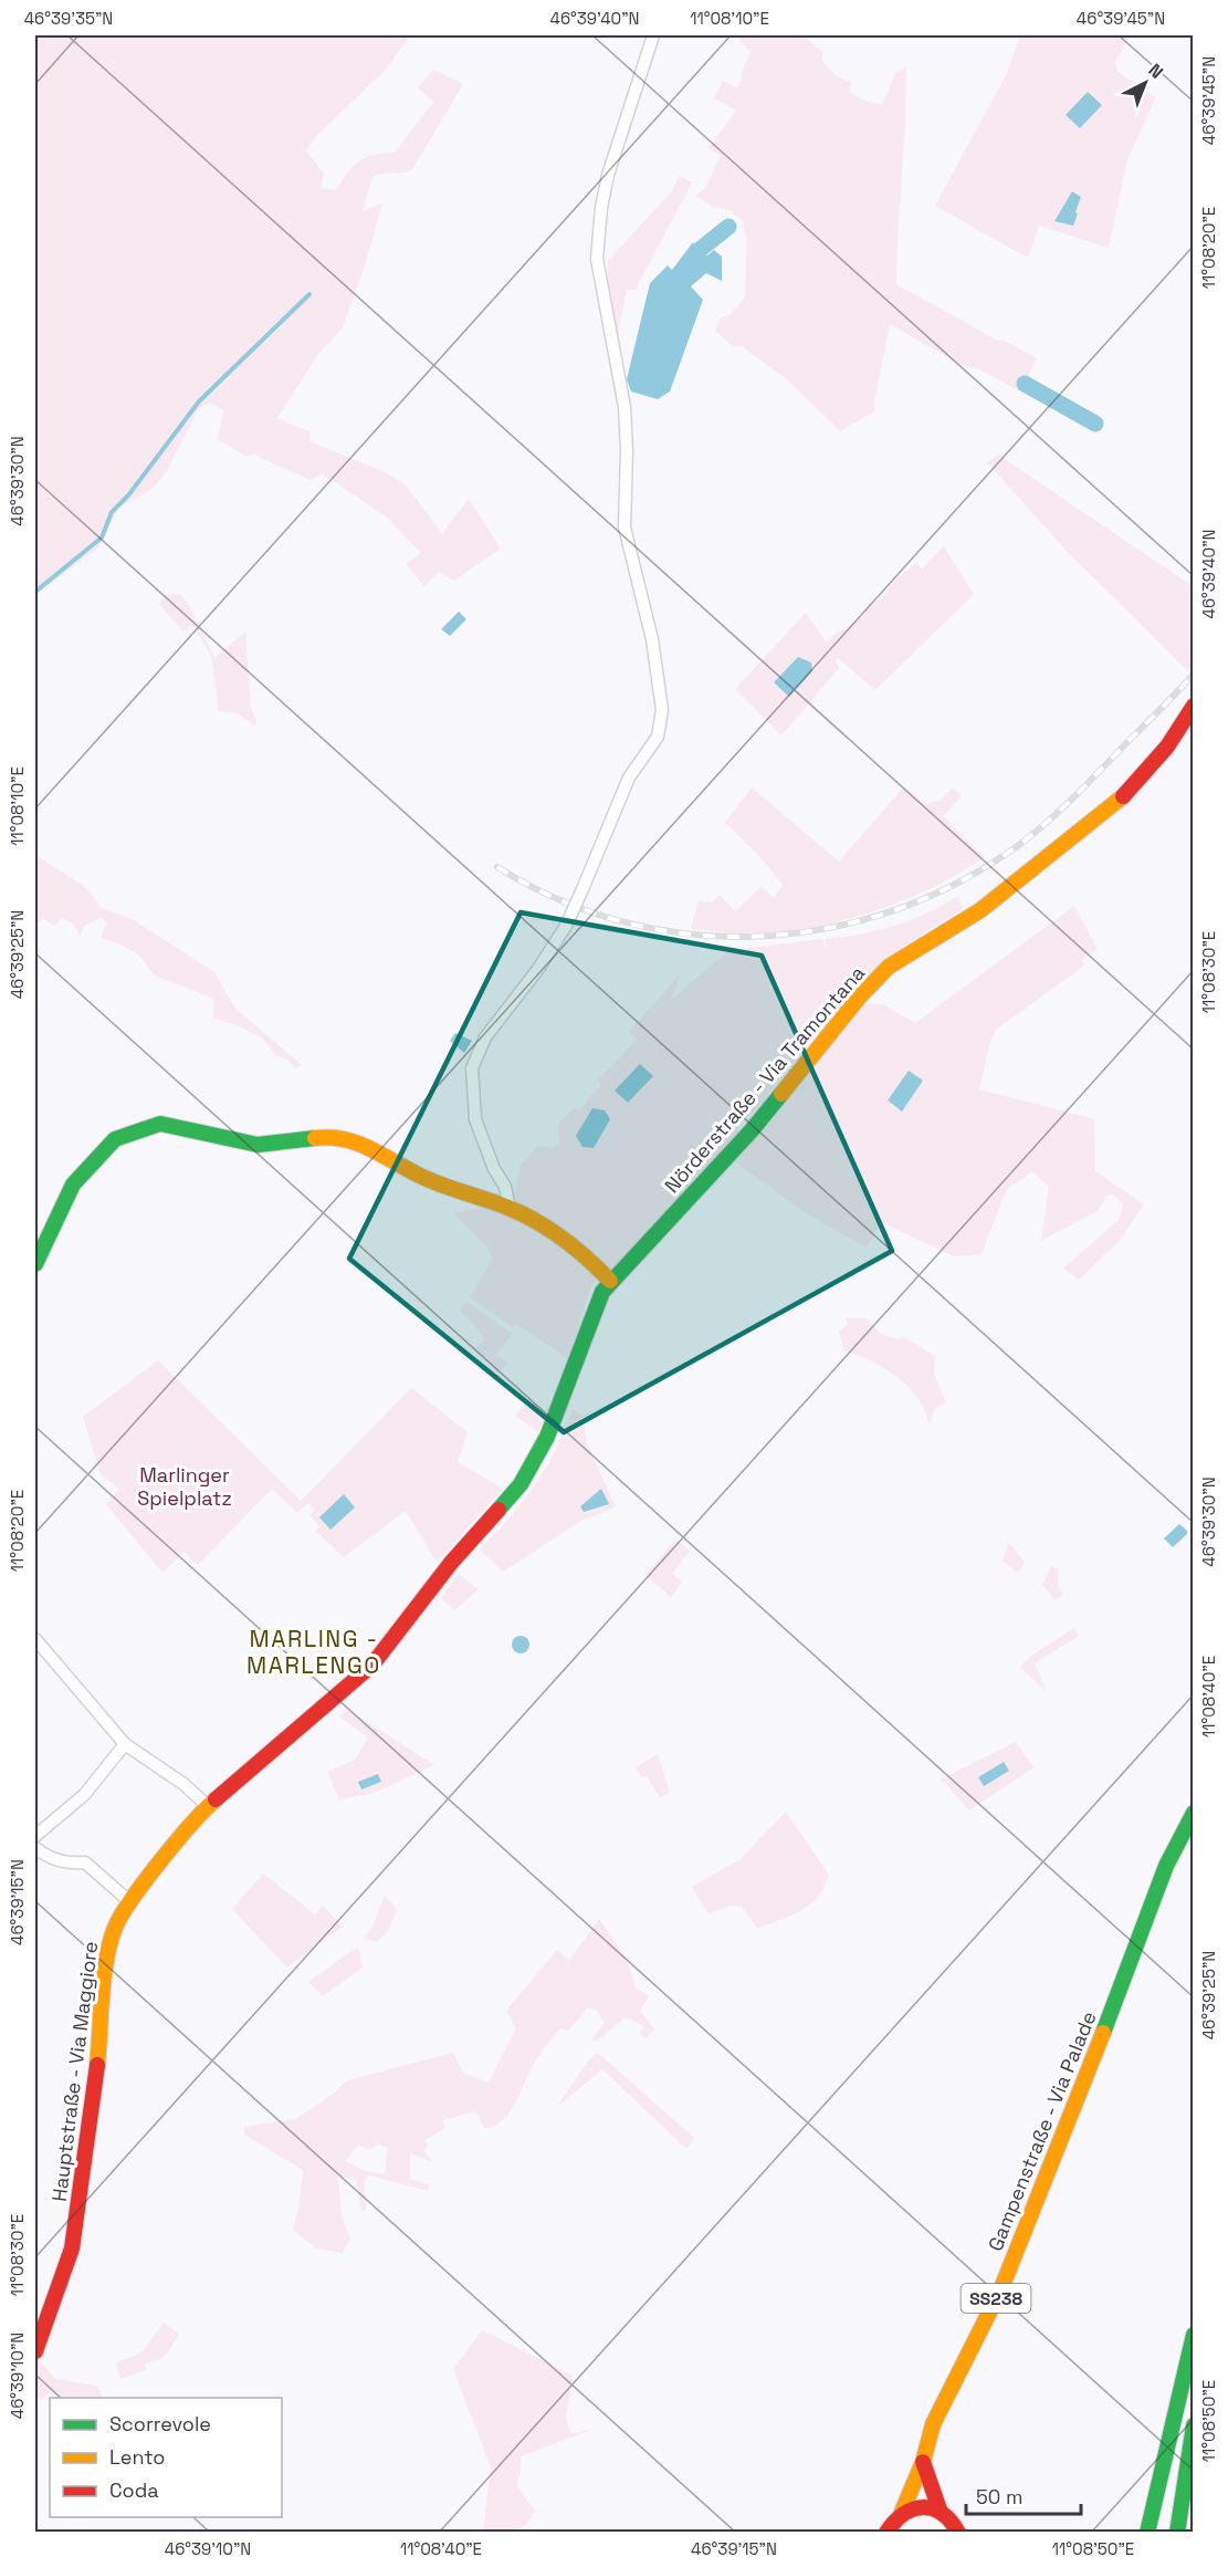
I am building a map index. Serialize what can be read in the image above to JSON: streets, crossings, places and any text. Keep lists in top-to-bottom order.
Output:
{
  "streets": {
    "main road": [
      "Nörderstraße - Via Tramontana",
      "Hauptstraße - Via Maggiore",
      "Gampenstraße - Via Palade",
      "SS238"
    ]
  },
  "crossings": [
    ["Nörderstraße - Via Tramontana", "Hauptstraße - Via Maggiore"],
    ["Gampenstraße - Via Palade", "SS238"]
  ],
  "districts": ["MARLING - MARLENGO"],
  "parks": ["Marlinger Spielplatz"],
  "legend": ["Scorrevole", "Lento", "Coda"],
  "scale_bar": "50 m",
  "north": "top right",
  "coordinates": [
    "46°39'35\"N",
    "46°39'40\"N",
    "11°08'10\"E",
    "46°39'45\"N",
    "11°08'20\"E",
    "46°39'30\"N",
    "46°39'25\"N",
    "11°08'30\"E",
    "11°08'40\"E",
    "46°39'15\"N",
    "46°39'10\"N",
    "11°08'50\"E"
  ]
}
